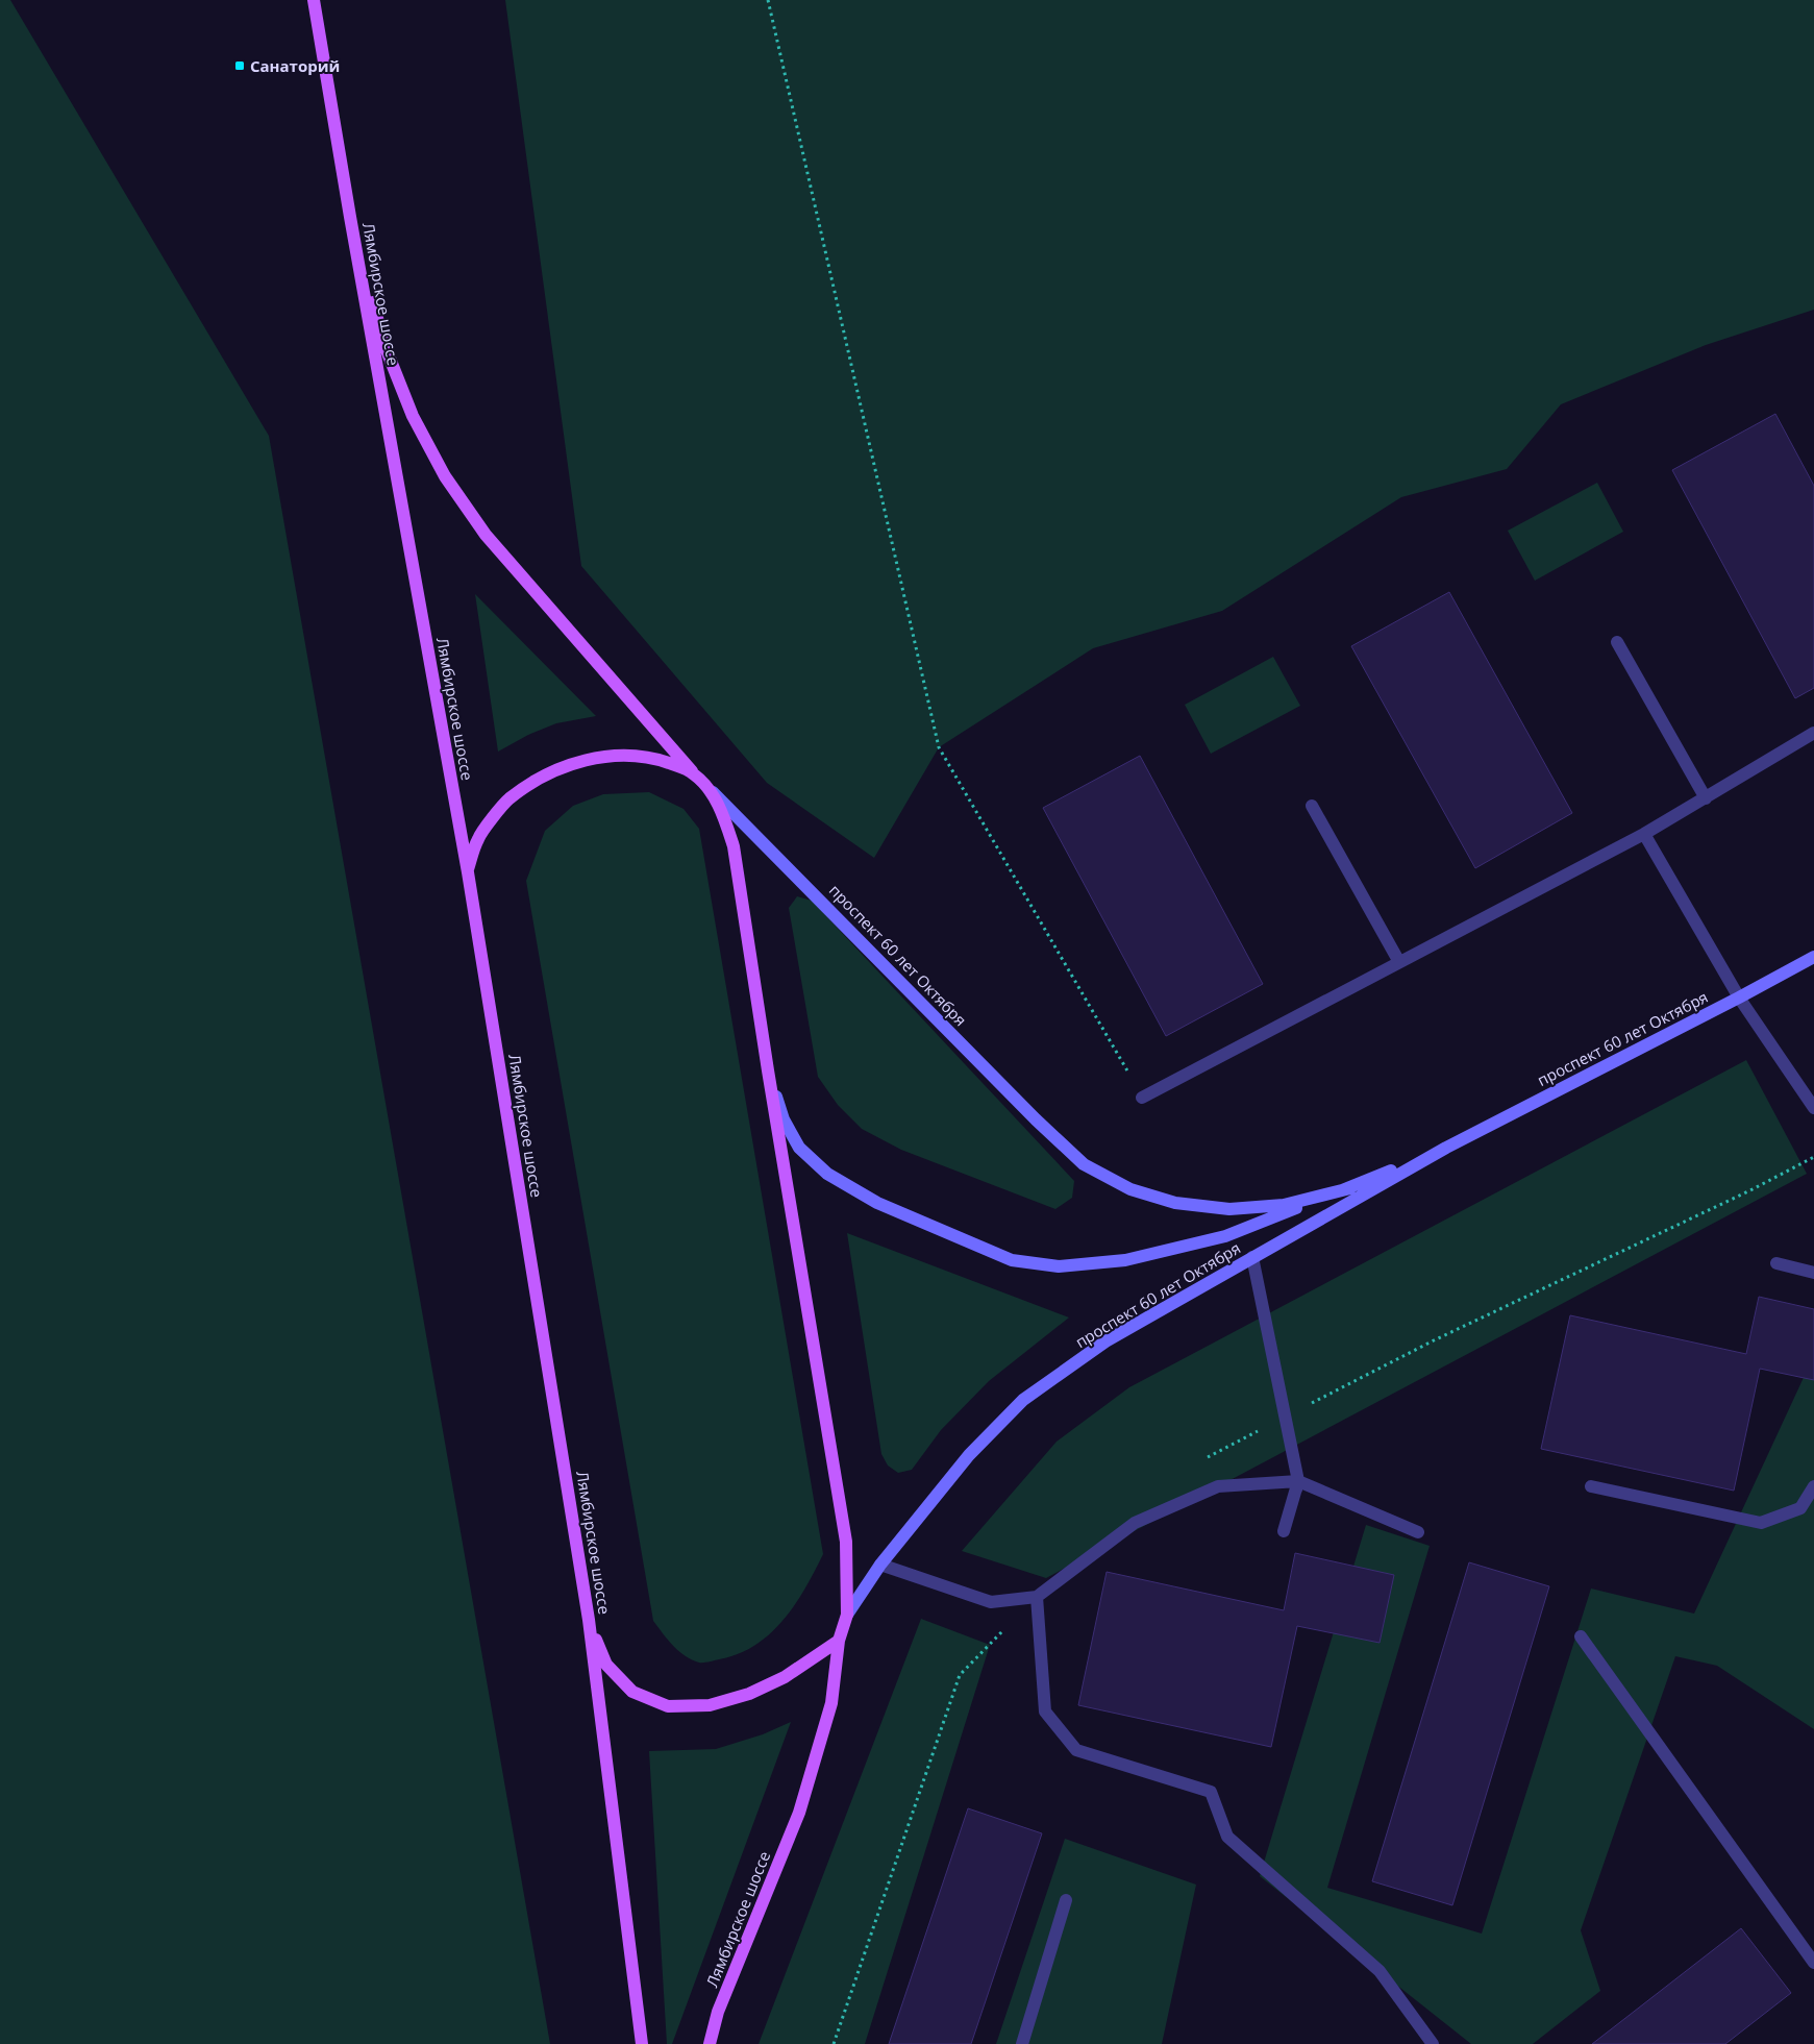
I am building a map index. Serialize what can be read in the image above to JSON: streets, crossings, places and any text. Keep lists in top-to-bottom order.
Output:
{
  "streets": {
    "main road": ["Лямбирское шоссе", "проспект 60 лет Октября"]
  },
  "crossings": [
    ["Лямбирское шоссе", "проспект 60 лет Октября"]
  ],
  "places": {
    "transit": ["Санаторий"]
  }
}
